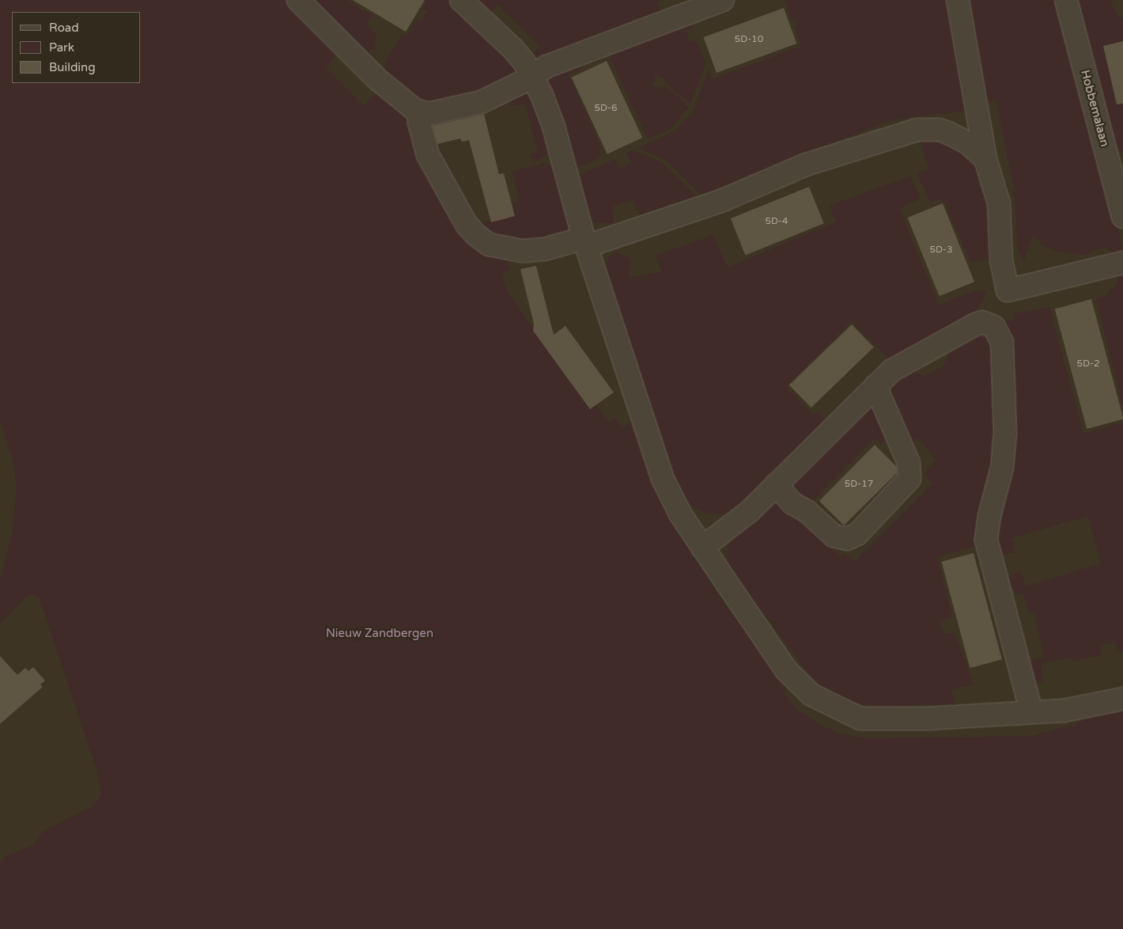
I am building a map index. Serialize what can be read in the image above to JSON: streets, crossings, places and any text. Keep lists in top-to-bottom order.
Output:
{
  "streets": {
    "street": ["Hobbemalaan"]
  },
  "parks": ["Nieuw Zandbergen"],
  "house_numbers": [
    "5D-10",
    "5D-6",
    "5D-4",
    "5D-3",
    "5D-2",
    "5D-17"
  ],
  "legend": ["Road", "Park", "Building"]
}
